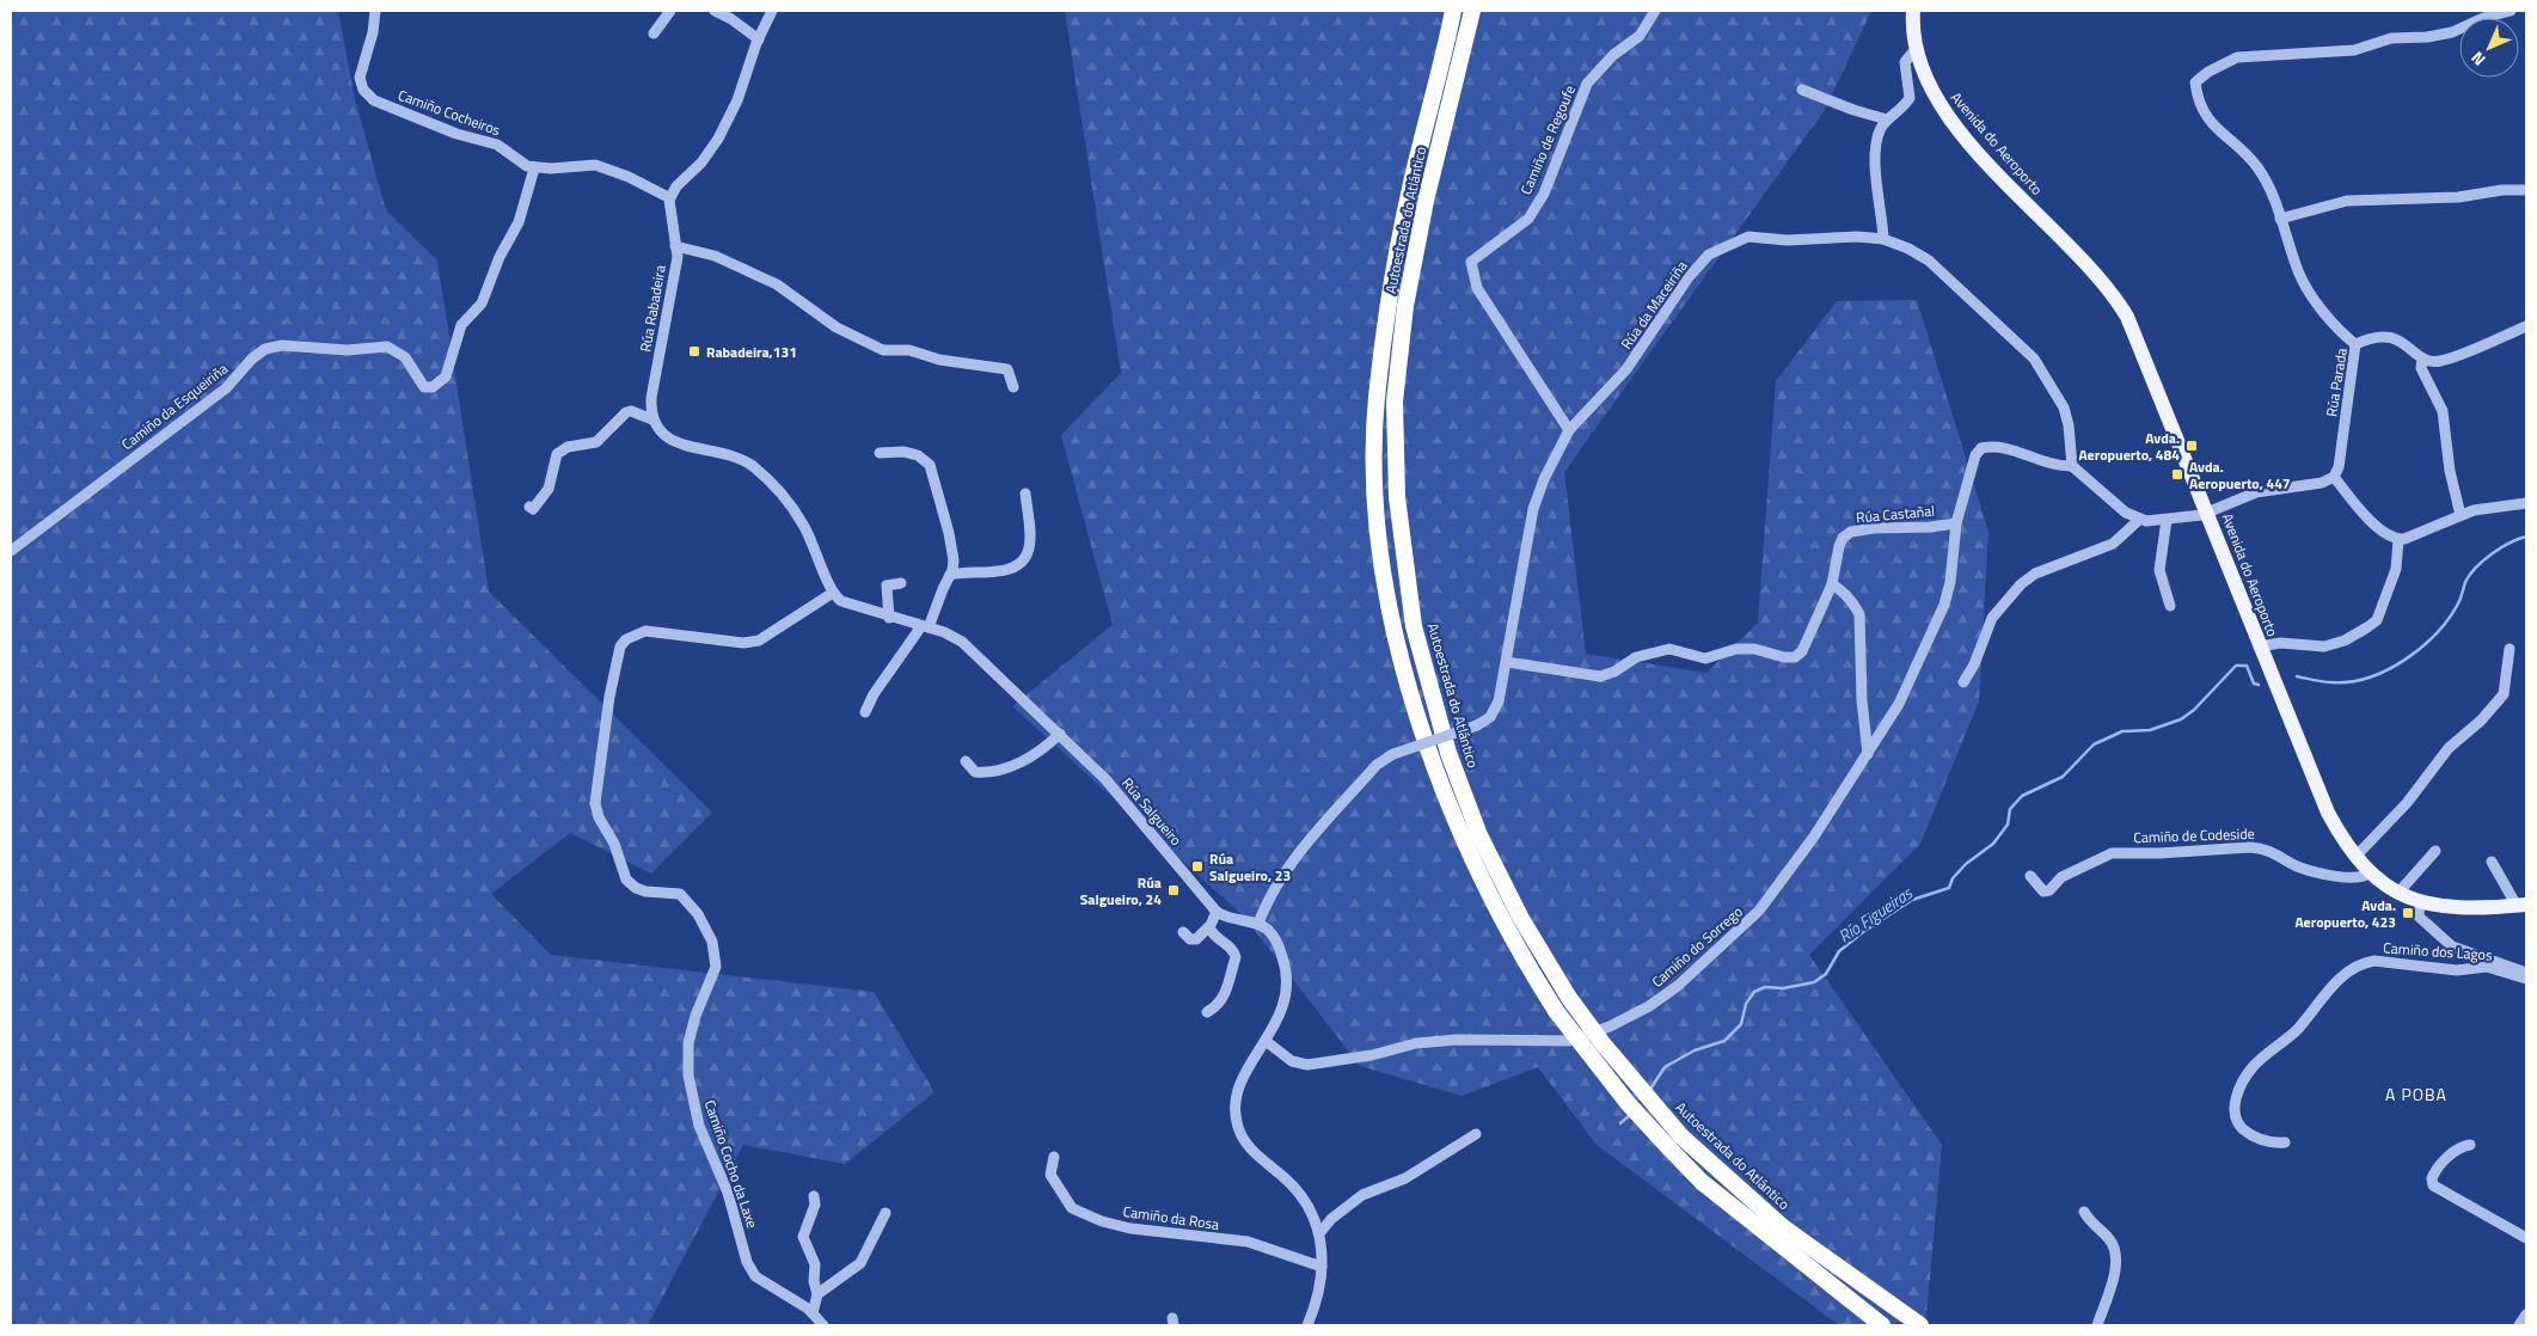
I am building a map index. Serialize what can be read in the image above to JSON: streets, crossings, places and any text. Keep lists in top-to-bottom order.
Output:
{
  "streets": {
    "highway": ["Autoestrada do Atlántico"],
    "main road": ["Avenida do Aeroporto"],
    "street": [
      "Camiño Cocheiros",
      "Camiño de Regoufe",
      "Rúa da Maceiriña",
      "Rúa Rabadeira",
      "Rúa Parada",
      "Camiño da Esqueiriña",
      "Rúa Castañal",
      "Rúa Salgueiro",
      "Camiño de Codeside",
      "Camiño do Sorrego",
      "Camiño dos Lagos",
      "Camiño Cocho da Laxe",
      "Camiño da Rosa"
    ]
  },
  "crossings": [
    ["Camiño Cocheiros", "Camiño da Esqueiriña"],
    ["Camiño de Regoufe", "Rúa da Maceiriña"],
    ["Avenida do Aeroporto", "Rúa Parada"],
    ["Avenida do Aeroporto", "Camiño de Codeside"],
    ["Rúa da Maceiriña", "Rúa Castañal"],
    ["Rúa Castañal", "Camiño do Sorrego"],
    ["Rúa Salgueiro", "Camiño Cocho da Laxe"]
  ],
  "districts": ["A POBA"],
  "water": ["Río Figueiras"],
  "places": {
    "transit": [
      "Rabadeira,131",
      "Avda. Aeropuerto, 484",
      "Avda. Aeropuerto, 447",
      "Rúa Salgueiro, 23",
      "Rúa Salgueiro, 24",
      "Avda. Aeropuerto, 423"
    ]
  },
  "north": "bottom left"
}
